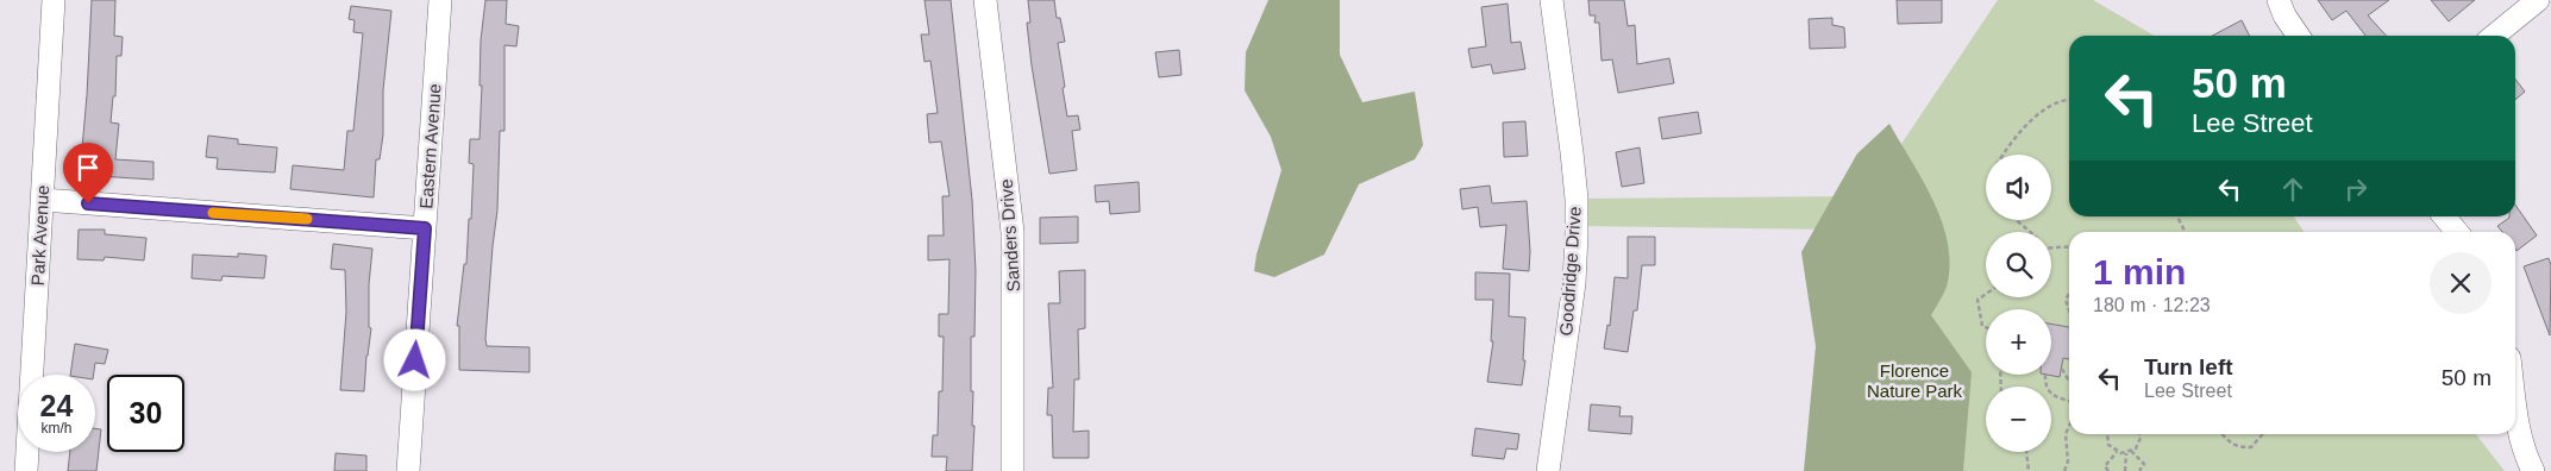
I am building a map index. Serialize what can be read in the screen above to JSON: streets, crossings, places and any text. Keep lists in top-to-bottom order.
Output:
{
  "streets": {
    "street": [
      "Eastern Avenue",
      "Park Avenue",
      "Sanders Drive",
      "Goodridge Drive"
    ]
  },
  "parks": ["Florence Nature Park"],
  "page": {
    "turn": ["50 m", "Lee Street"],
    "map_buttons": ["+", "−"],
    "heading": ["1 min", "180 m · 12:23"],
    "list": [
      {
        "name": "Turn left",
        "note": "Lee Street",
        "value": "50 m"
      }
    ],
    "speed": "24 km/h",
    "limit": "30"
  }
}
